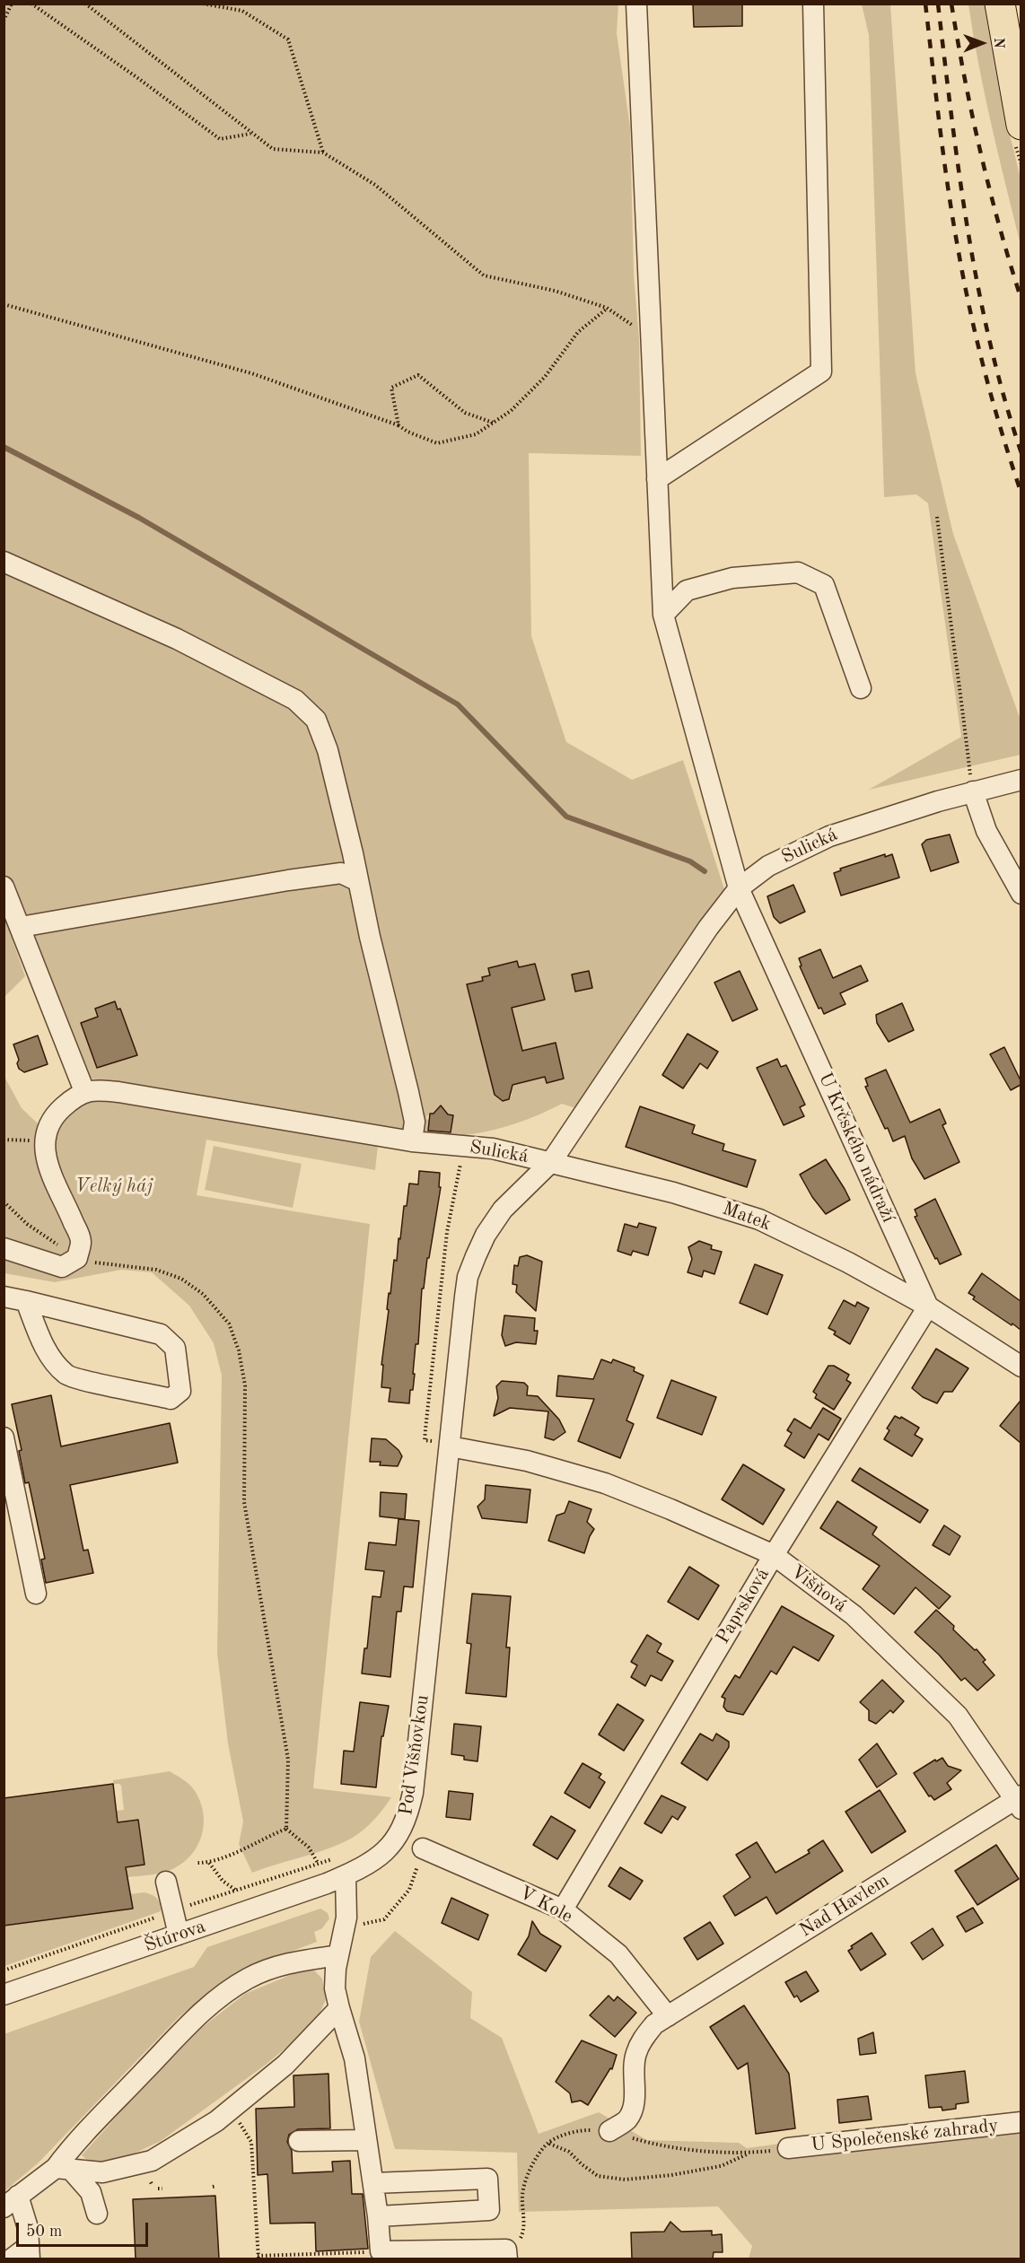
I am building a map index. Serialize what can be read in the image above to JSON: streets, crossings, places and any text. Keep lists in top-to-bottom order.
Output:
{
  "streets": {
    "street": [
      "Sulická",
      "U Krčského nádraží",
      "Matek",
      "Višňová",
      "Paprsková",
      "Pod Višňovkou",
      "V Kole",
      "Nad Havlem",
      "Štúrova",
      "U Společenské zahrady"
    ]
  },
  "crossings": [
    ["Sulická", "U Krčského nádraží"],
    ["Sulická", "Matek"],
    ["Sulická", "Pod Višňovkou"],
    ["U Krčského nádraží", "Matek"],
    ["U Krčského nádraží", "Paprsková"],
    ["Matek", "Paprsková"],
    ["Matek", "Pod Višňovkou"],
    ["Višňová", "Paprsková"],
    ["Višňová", "Pod Višňovkou"],
    ["Višňová", "Nad Havlem"],
    ["Paprsková", "V Kole"],
    ["Pod Višňovkou", "Štúrova"],
    ["V Kole", "Nad Havlem"]
  ],
  "parks": ["Velký háj"],
  "scale_bar": "50 m",
  "north": "right"
}
